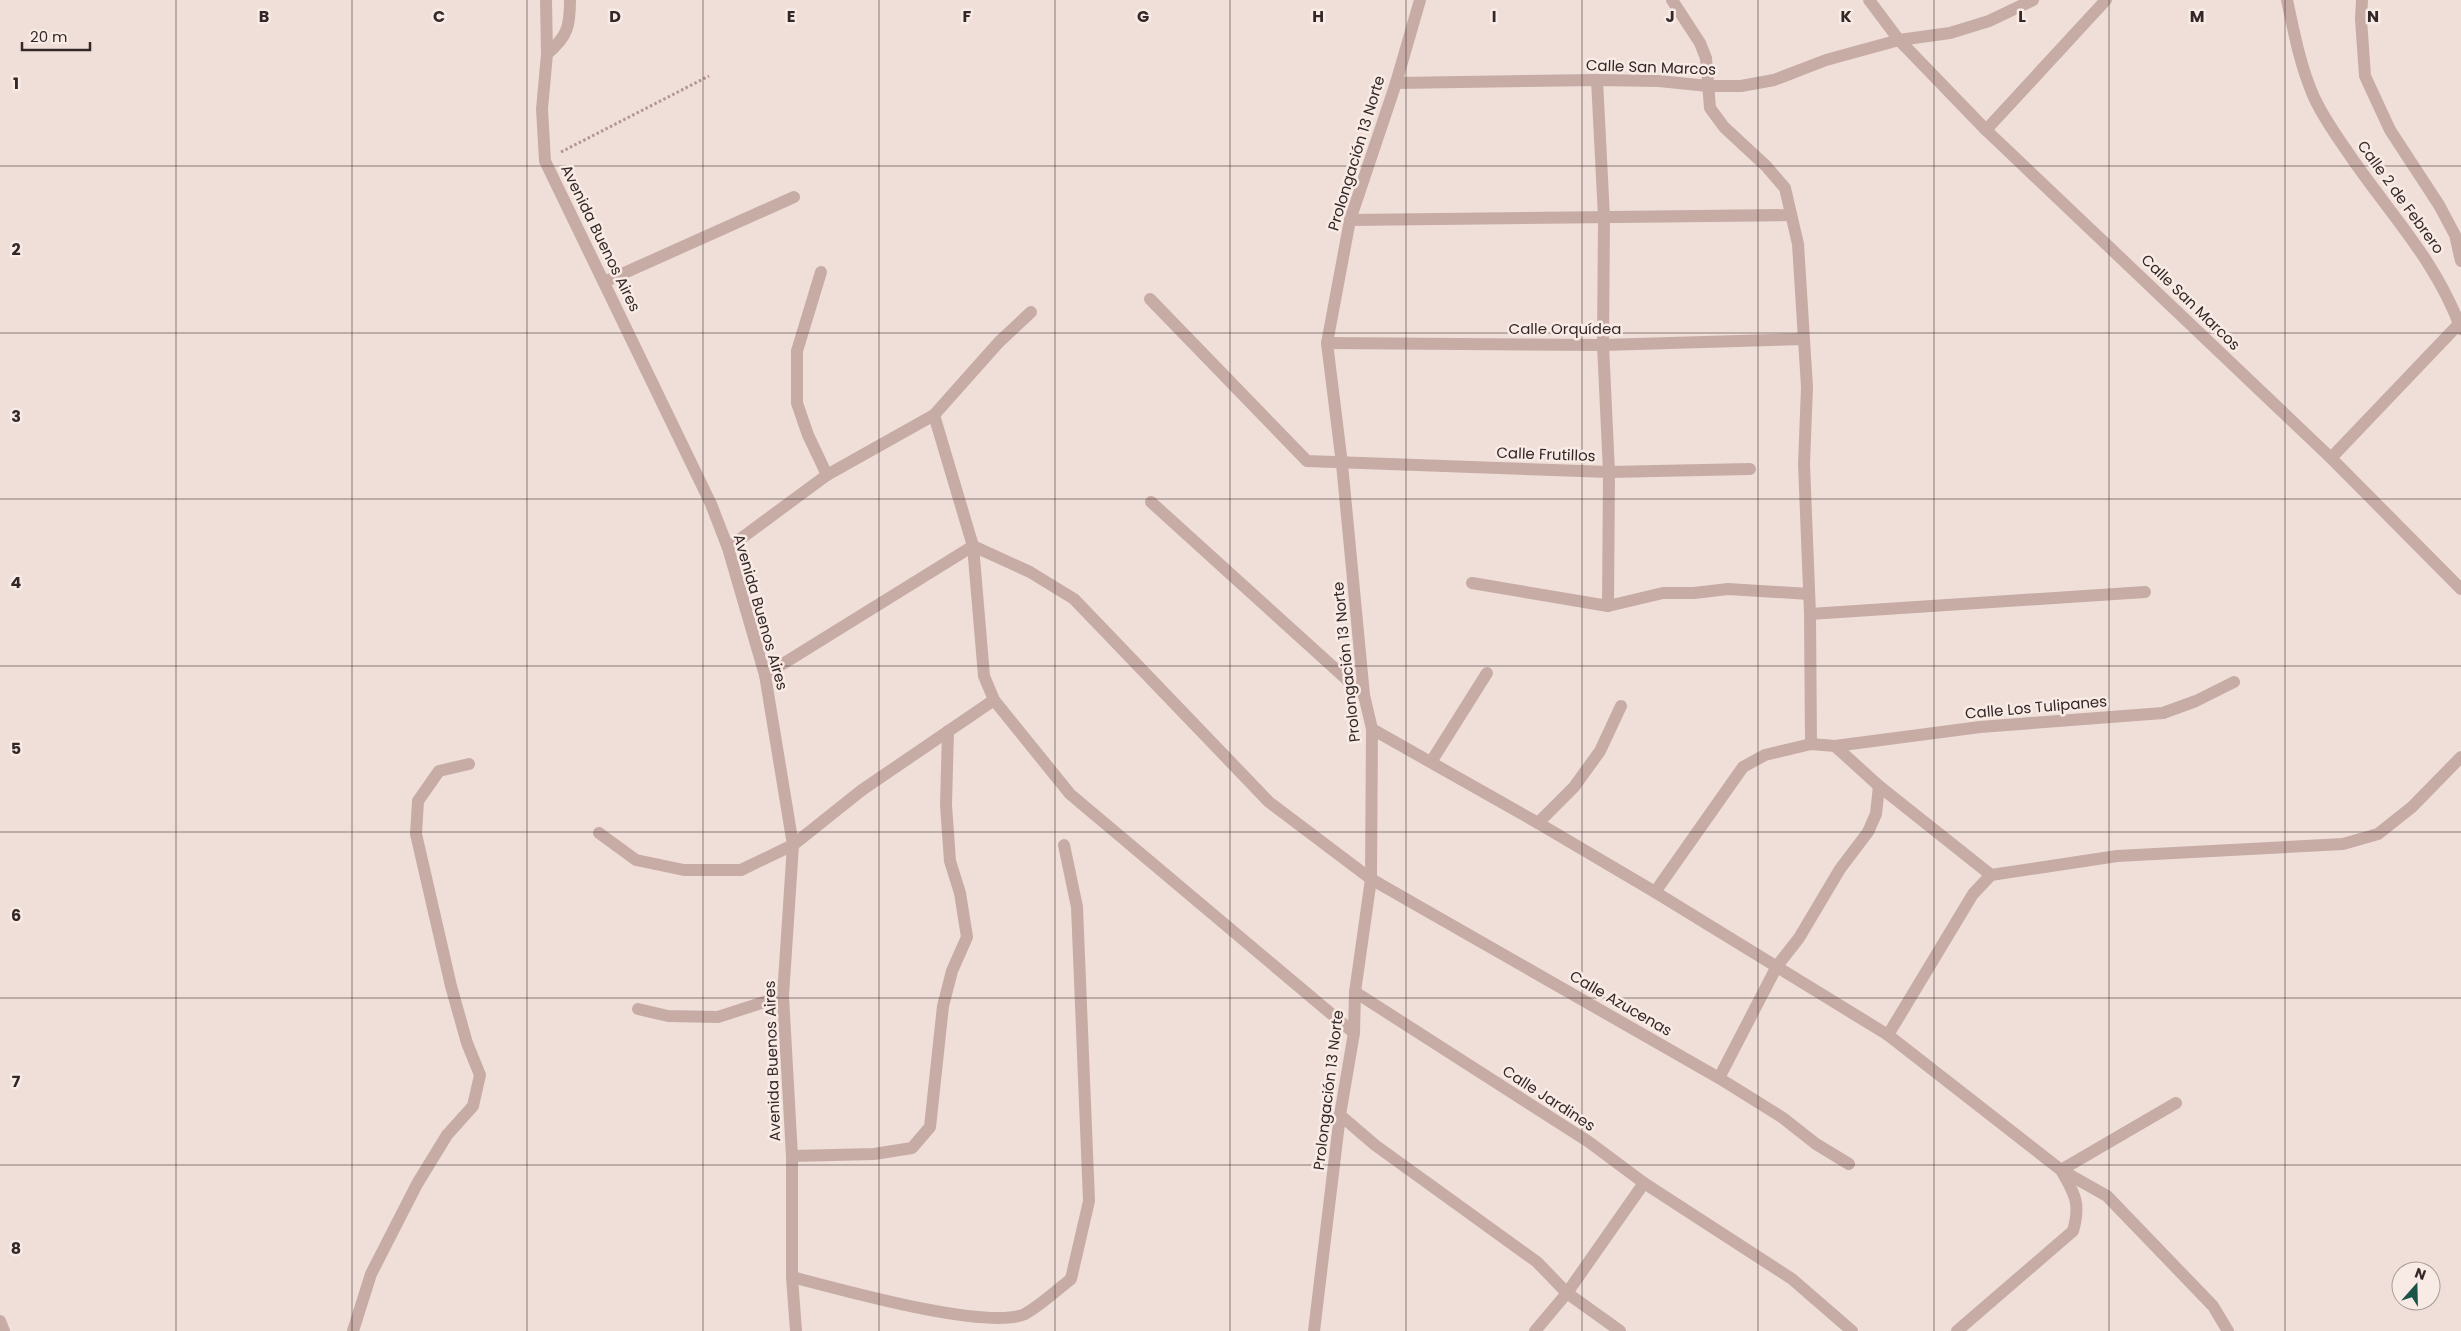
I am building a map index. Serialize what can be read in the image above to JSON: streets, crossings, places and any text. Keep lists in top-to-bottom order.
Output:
{
  "streets": {
    "street": [
      "Calle San Marcos",
      "Prolongación 13 Norte",
      "Calle 2 de Febrero",
      "Avenida Buenos Aires",
      "Calle Orquídea",
      "Calle Frutillos",
      "Calle Los Tulipanes",
      "Calle Azucenas",
      "Calle Jardines"
    ]
  },
  "crossings": [
    ["Calle San Marcos", "Prolongación 13 Norte"],
    ["Prolongación 13 Norte", "Calle Orquídea"],
    ["Prolongación 13 Norte", "Calle Frutillos"],
    ["Prolongación 13 Norte", "Calle Azucenas"],
    ["Prolongación 13 Norte", "Calle Jardines"]
  ],
  "scale_bar": "20 m",
  "north": "top",
  "grid": {
    "columns": [
      "B",
      "C",
      "D",
      "E",
      "F",
      "G",
      "H",
      "I",
      "J",
      "K",
      "L",
      "M",
      "N"
    ],
    "rows": [
      "1",
      "2",
      "3",
      "4",
      "5",
      "6",
      "7",
      "8"
    ]
  }
}
